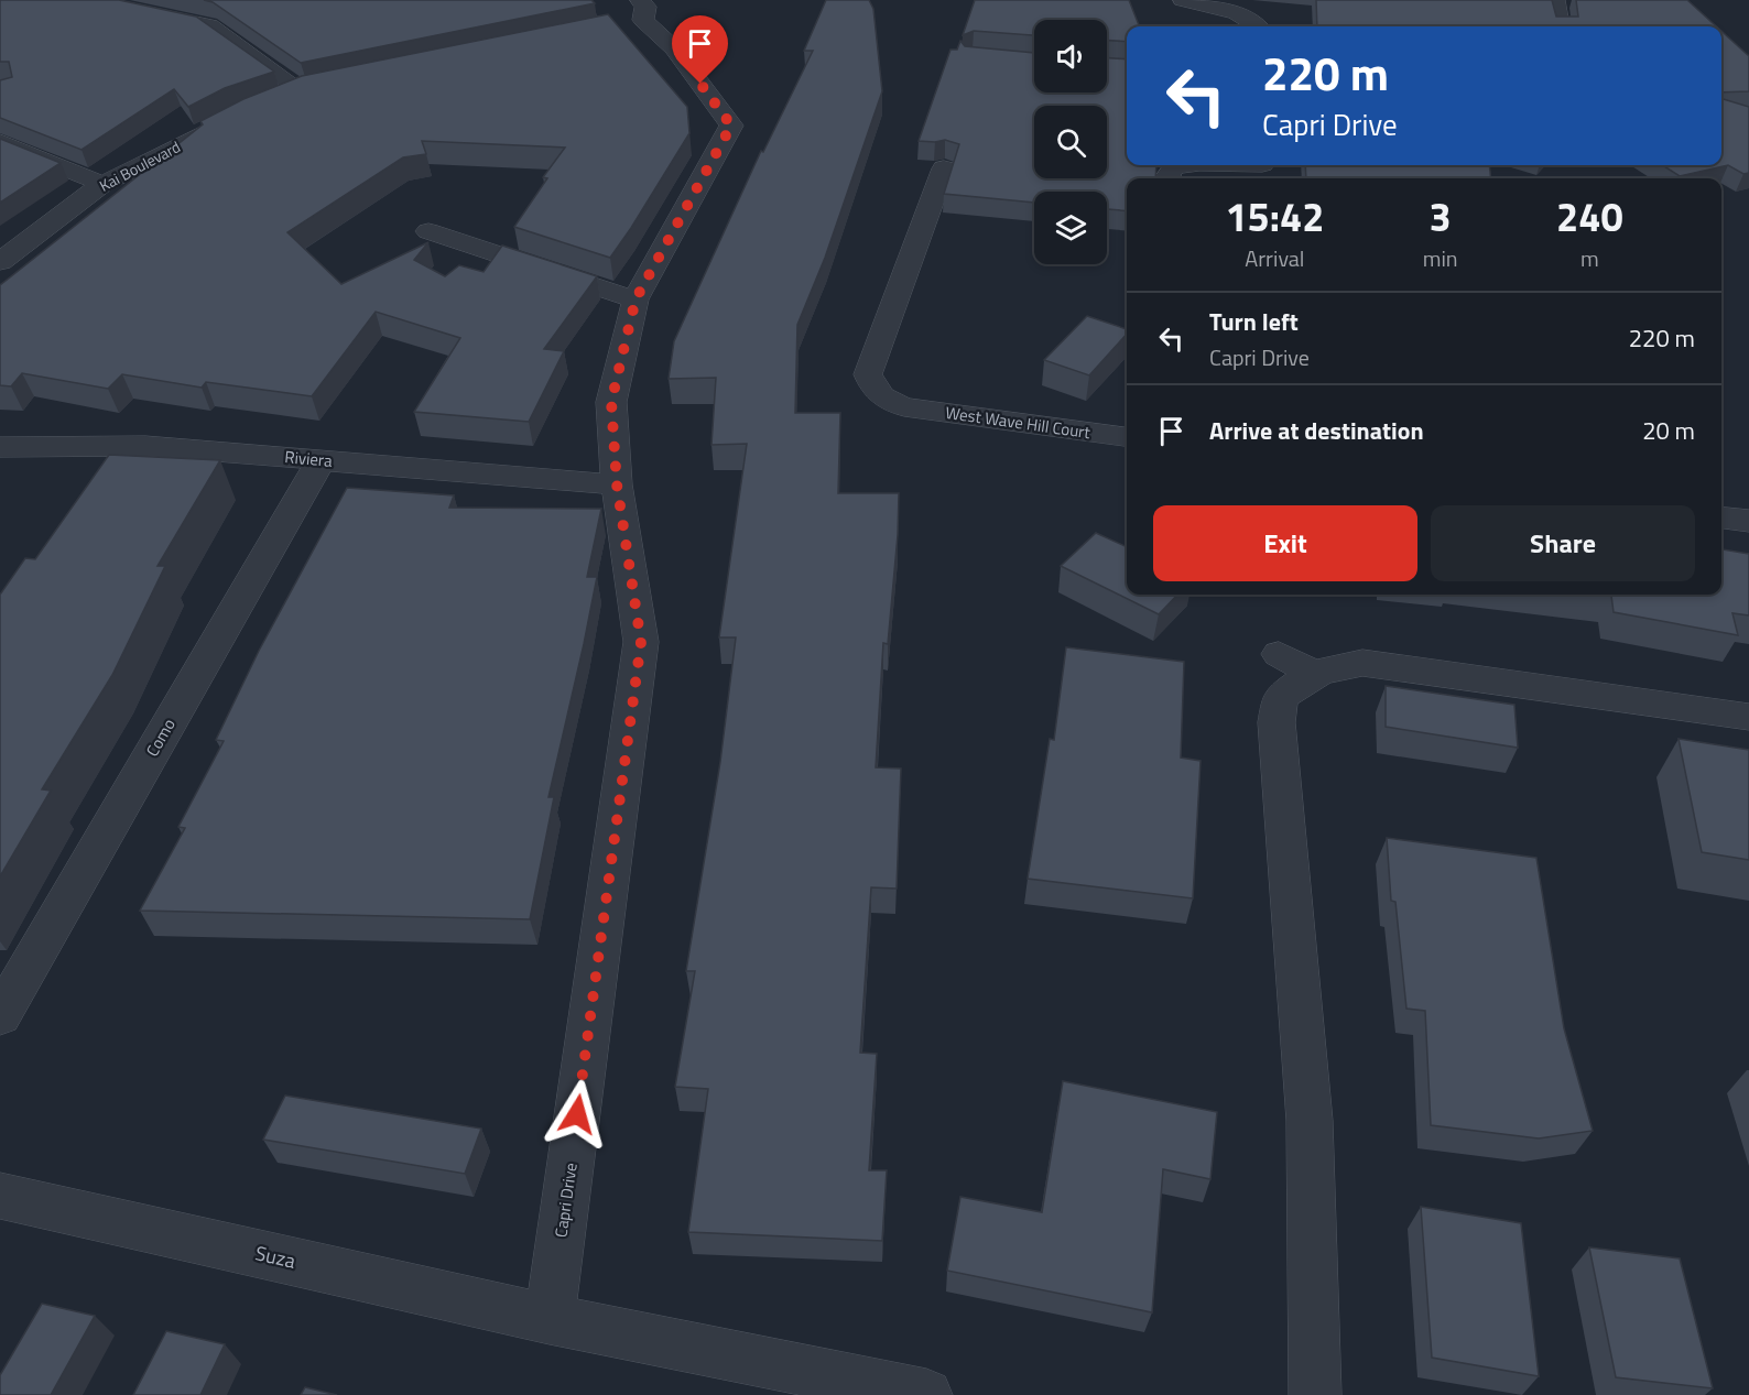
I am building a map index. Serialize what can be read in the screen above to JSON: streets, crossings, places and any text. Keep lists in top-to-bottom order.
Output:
{
  "streets": {
    "street": [
      "Kai Boulevard",
      "West Wave Hill Court",
      "Riviera",
      "Como",
      "Capri Drive",
      "Suza"
    ]
  },
  "crossings": [
    ["Riviera", "Como"],
    ["Riviera", "Capri Drive"],
    ["Capri Drive", "Suza"]
  ],
  "page": {
    "turn": ["220 m", "Capri Drive"],
    "eta": [
      "15:42",
      "Arrival",
      "3",
      "min",
      "240",
      "m"
    ],
    "list": [
      {
        "name": "Turn left",
        "note": "Capri Drive",
        "value": "220 m"
      },
      {
        "name": "Arrive at destination",
        "value": "20 m"
      }
    ],
    "buttons": ["Exit", "Share"]
  }
}
